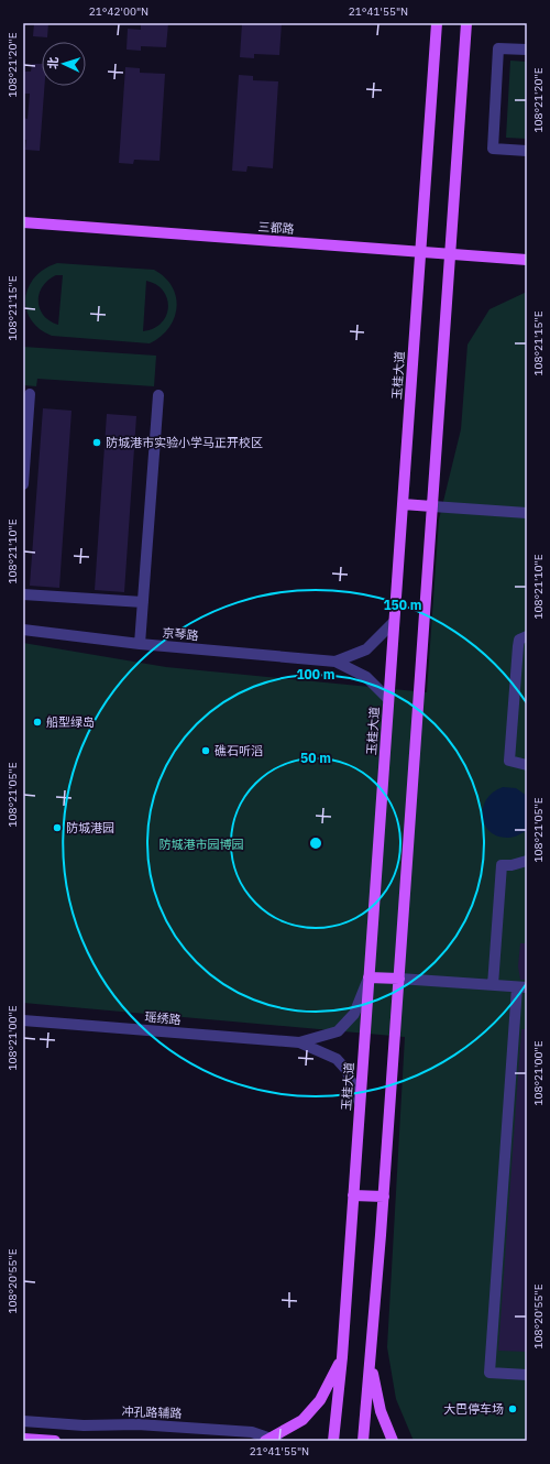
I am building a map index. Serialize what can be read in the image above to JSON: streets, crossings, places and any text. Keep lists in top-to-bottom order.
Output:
{
  "streets": {
    "main road": ["三都路", "玉桂大道"],
    "street": ["京琴路", "瑶绣路", "冲孔路辅路"]
  },
  "crossings": [
    ["三都路", "玉桂大道"]
  ],
  "parks": ["防城港市园博园"],
  "places": [
    "防城港市实验小学马正开校区",
    "船型绿岛",
    "礁石听滔",
    "防城港园",
    "大巴停车场"
  ],
  "north": "left",
  "coordinates": [
    "21°42'00\"N",
    "21°41'55\"N",
    "108°21'20\"E",
    "108°21'15\"E",
    "108°21'10\"E",
    "108°21'05\"E",
    "108°21'00\"E",
    "108°20'55\"E"
  ],
  "rings": ["150 m", "100 m", "50 m"]
}
